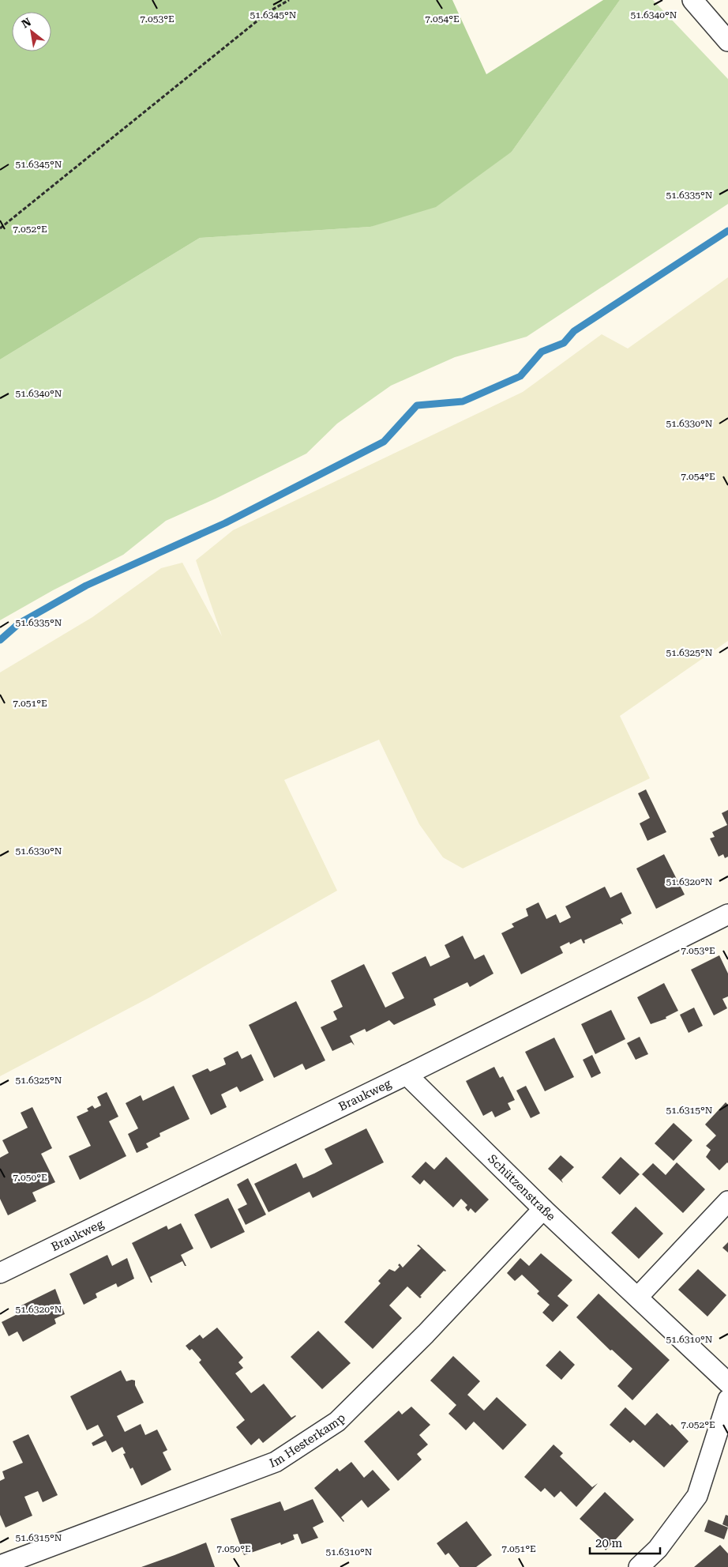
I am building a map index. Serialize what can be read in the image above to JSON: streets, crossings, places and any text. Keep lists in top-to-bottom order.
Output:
{
  "streets": {
    "street": ["Braukweg", "Schützenstraße", "Im Hesterkamp"]
  },
  "crossings": [
    ["Braukweg", "Schützenstraße"],
    ["Schützenstraße", "Im Hesterkamp"]
  ],
  "scale_bar": "20 m",
  "north": "top left",
  "coordinates": [
    "51.6345°N",
    "51.6340°N",
    "7.053°E",
    "7.054°E",
    "51.6335°N",
    "7.052°E",
    "51.6330°N",
    "51.6325°N",
    "7.051°E",
    "51.6320°N",
    "51.6315°N",
    "7.050°E",
    "51.6310°N"
  ]
}
